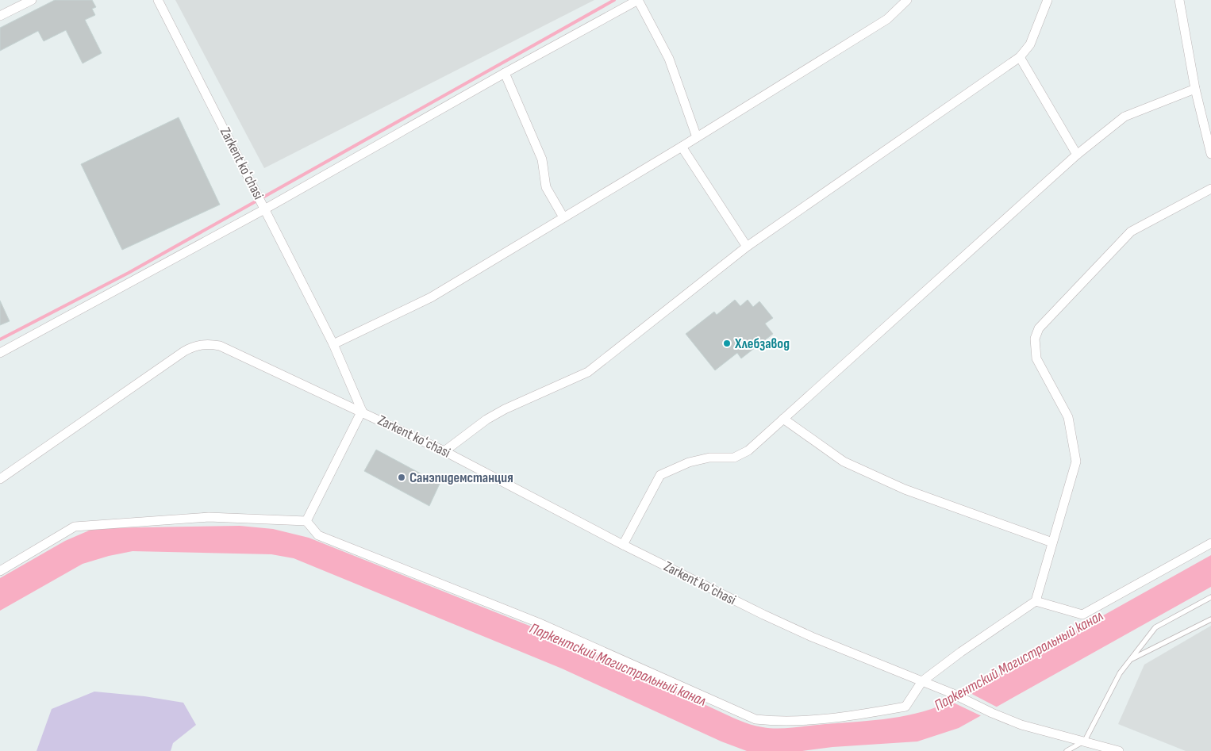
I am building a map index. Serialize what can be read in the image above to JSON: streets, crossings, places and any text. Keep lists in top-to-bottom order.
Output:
{
  "streets": {
    "street": ["Zarkent koʻchasi"]
  },
  "water": ["Паркентский Магистральный канал"],
  "places": ["Хлебзавод", "Санэпидемстанция"]
}
